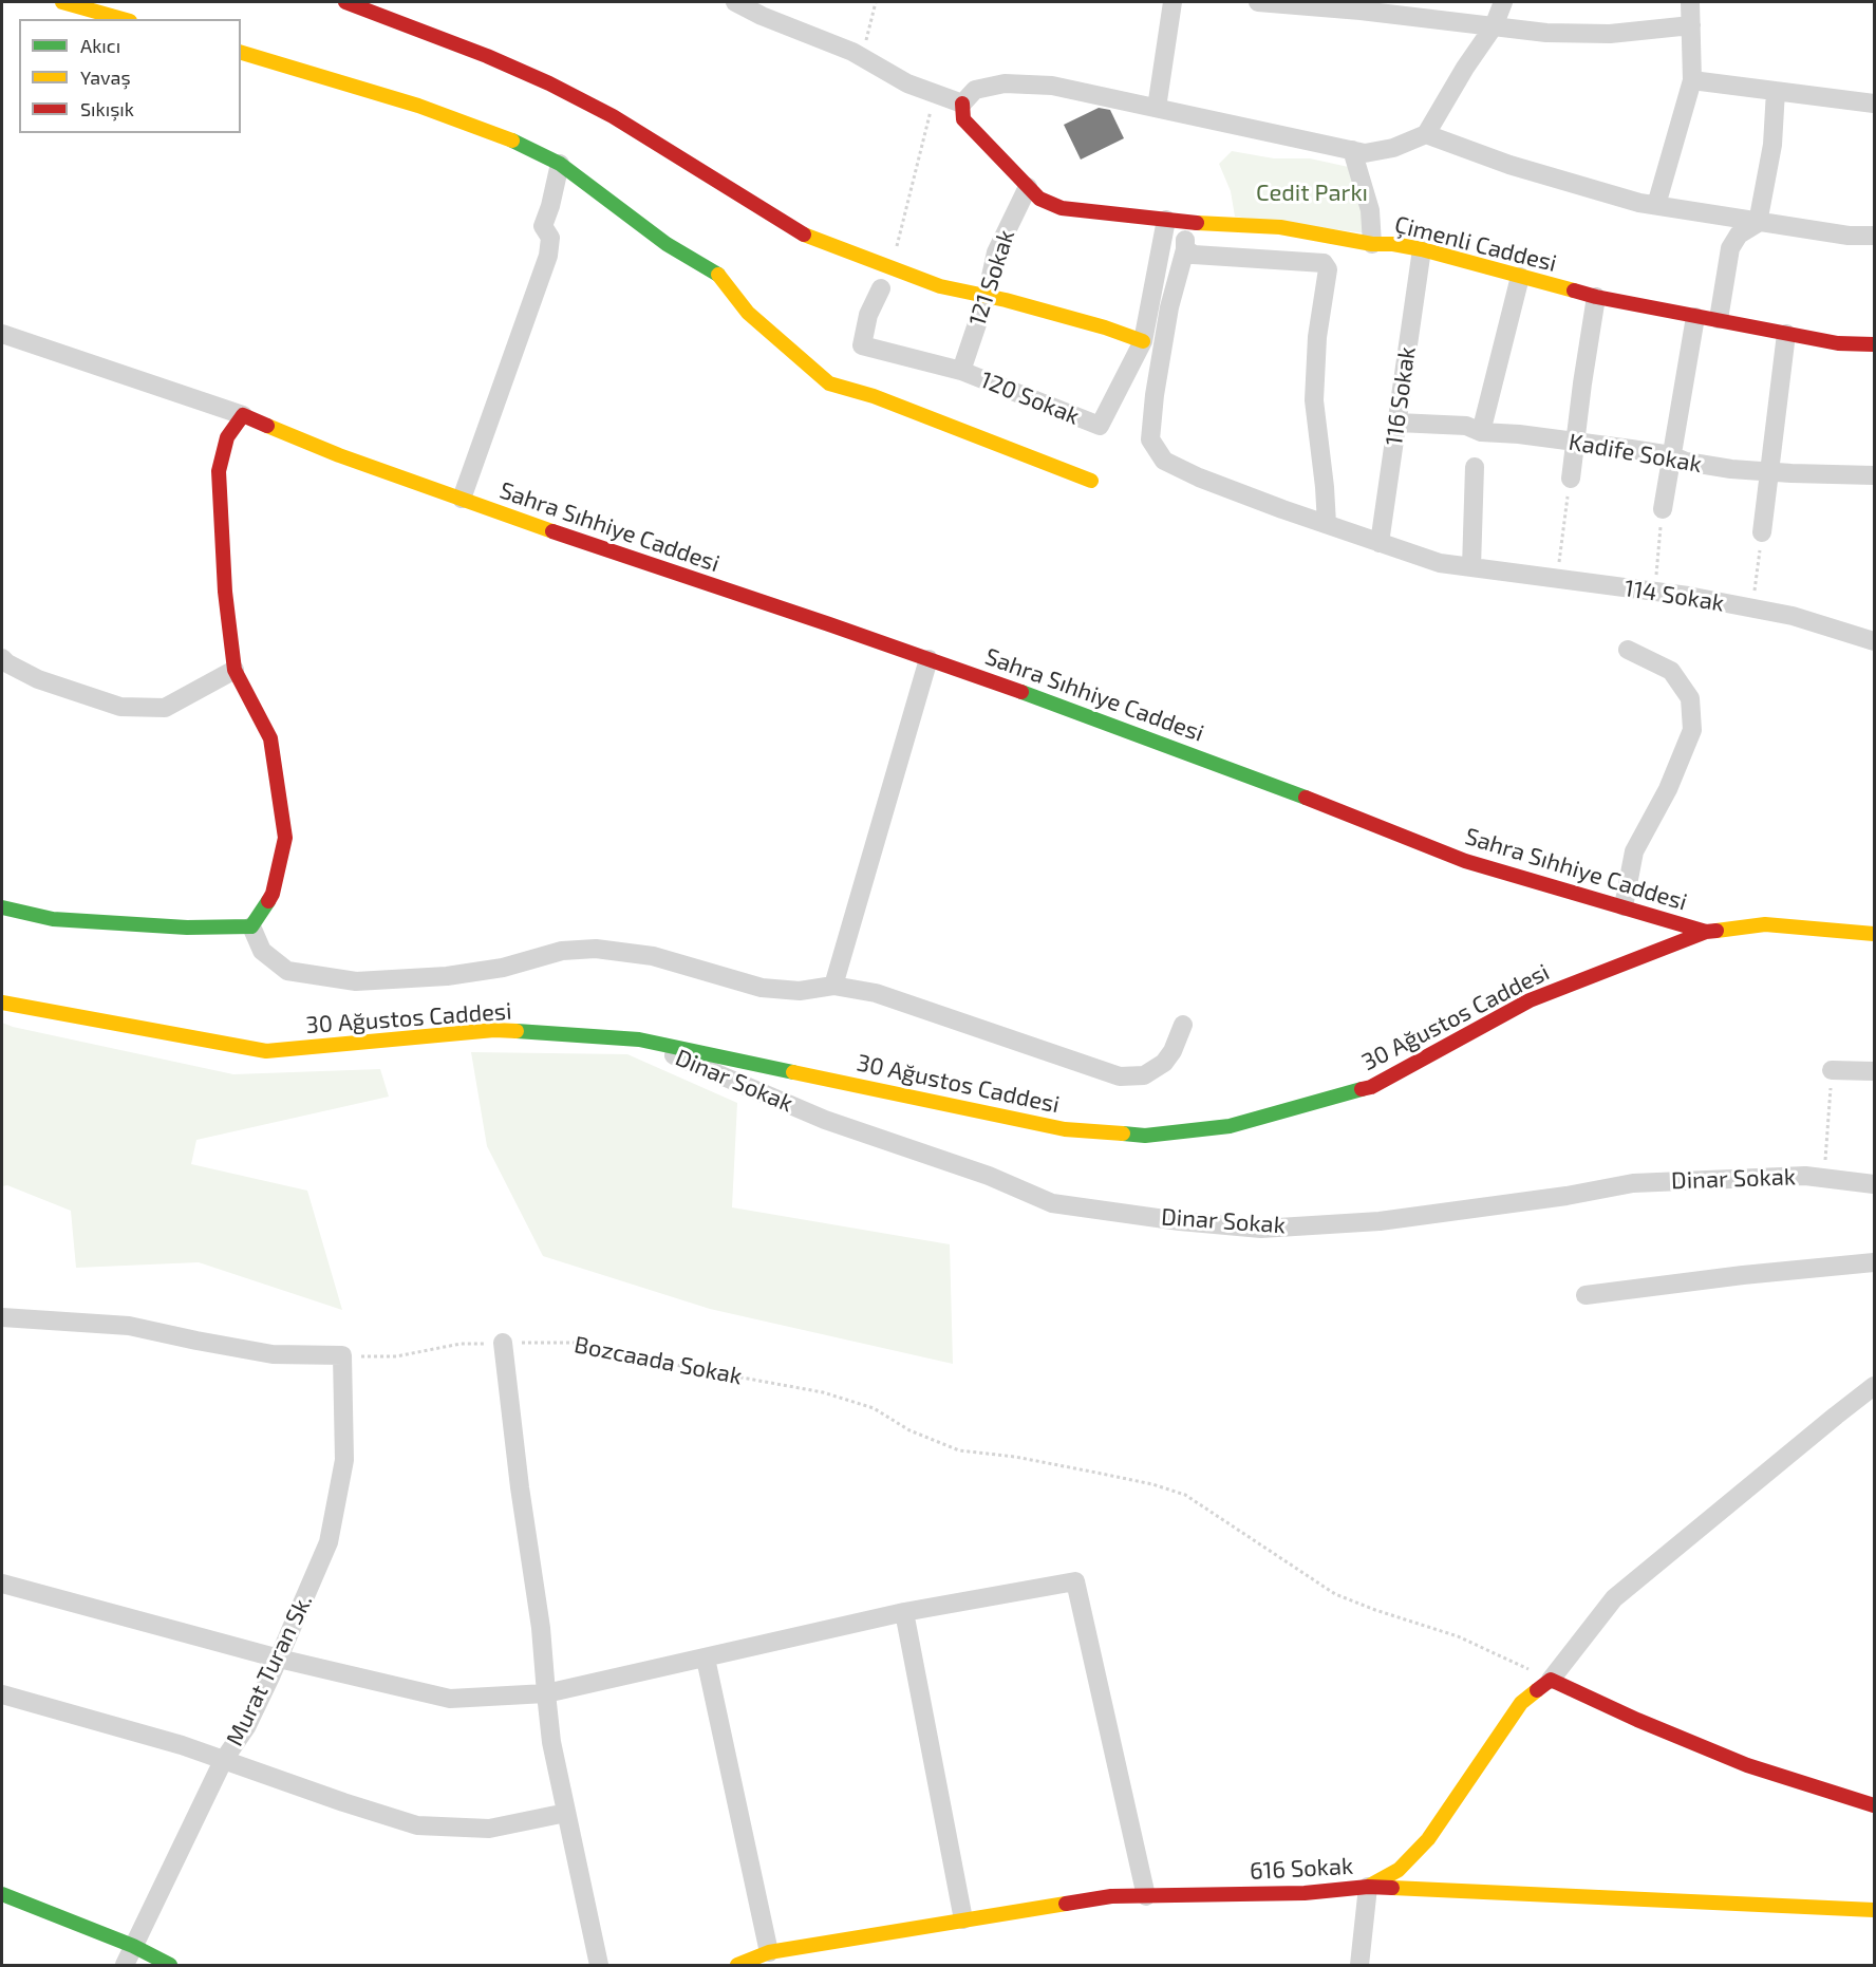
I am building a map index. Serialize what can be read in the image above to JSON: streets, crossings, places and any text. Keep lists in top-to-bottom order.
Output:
{
  "streets": {
    "street": [
      "Çimenli Caddesi",
      "121 Sokak",
      "116 Sokak",
      "120 Sokak",
      "Kadife Sokak",
      "Sahra Sıhhiye Caddesi",
      "114 Sokak",
      "30 Ağustos Caddesi",
      "Dinar Sokak",
      "Murat Turan Sk.",
      "616 Sokak"
    ],
    "path": ["Bozcaada Sokak"]
  },
  "crossings": [
    ["Çimenli Caddesi", "121 Sokak"],
    ["Çimenli Caddesi", "116 Sokak"],
    ["Çimenli Caddesi", "114 Sokak"],
    ["121 Sokak", "120 Sokak"],
    ["116 Sokak", "Kadife Sokak"],
    ["116 Sokak", "114 Sokak"],
    ["Sahra Sıhhiye Caddesi", "30 Ağustos Caddesi"],
    ["30 Ağustos Caddesi", "Dinar Sokak"],
    ["Bozcaada Sokak", "Murat Turan Sk."]
  ],
  "parks": ["Cedit Parkı"],
  "legend": ["Akıcı", "Yavaş", "Sıkışık"]
}
